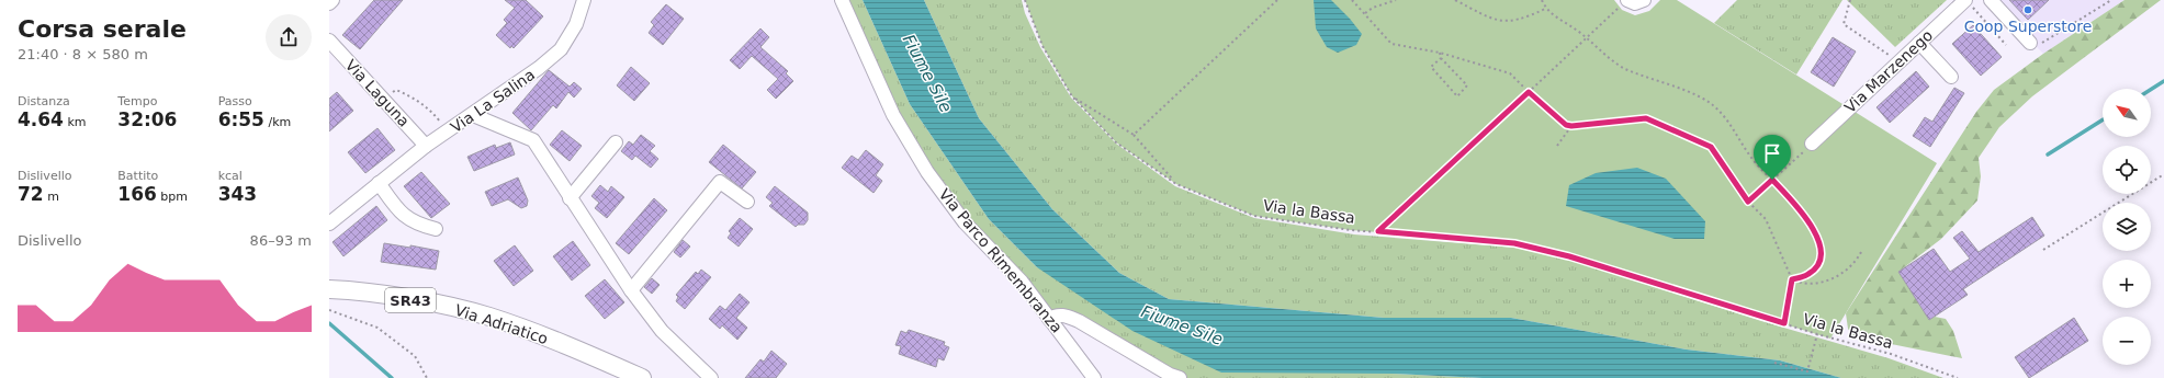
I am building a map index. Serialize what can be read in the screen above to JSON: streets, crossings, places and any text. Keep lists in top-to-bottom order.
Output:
{
  "streets": {
    "main road": ["SR43", "Via Adriatico"],
    "street": [
      "Via Marzenego",
      "Via Laguna",
      "Via La Salina",
      "Via Parco Rimembranza"
    ],
    "path": ["Via la Bassa"]
  },
  "crossings": [
    ["Via Laguna", "Via La Salina"]
  ],
  "water": ["Fiume Sile"],
  "places": ["Coop Superstore"],
  "north": "top left",
  "page": {
    "heading": ["Corsa serale", "21:40 · 8 × 580 m"],
    "stats": [
      ["Distanza", "4.64 km"],
      ["Tempo", "32:06"],
      ["Passo", "6:55 /km"],
      ["Dislivello", "72 m"],
      ["Battito", "166 bpm"],
      ["kcal", "343"]
    ],
    "map_buttons": ["+", "−"],
    "chart": ["Dislivello", "86–93 m"]
  }
}
